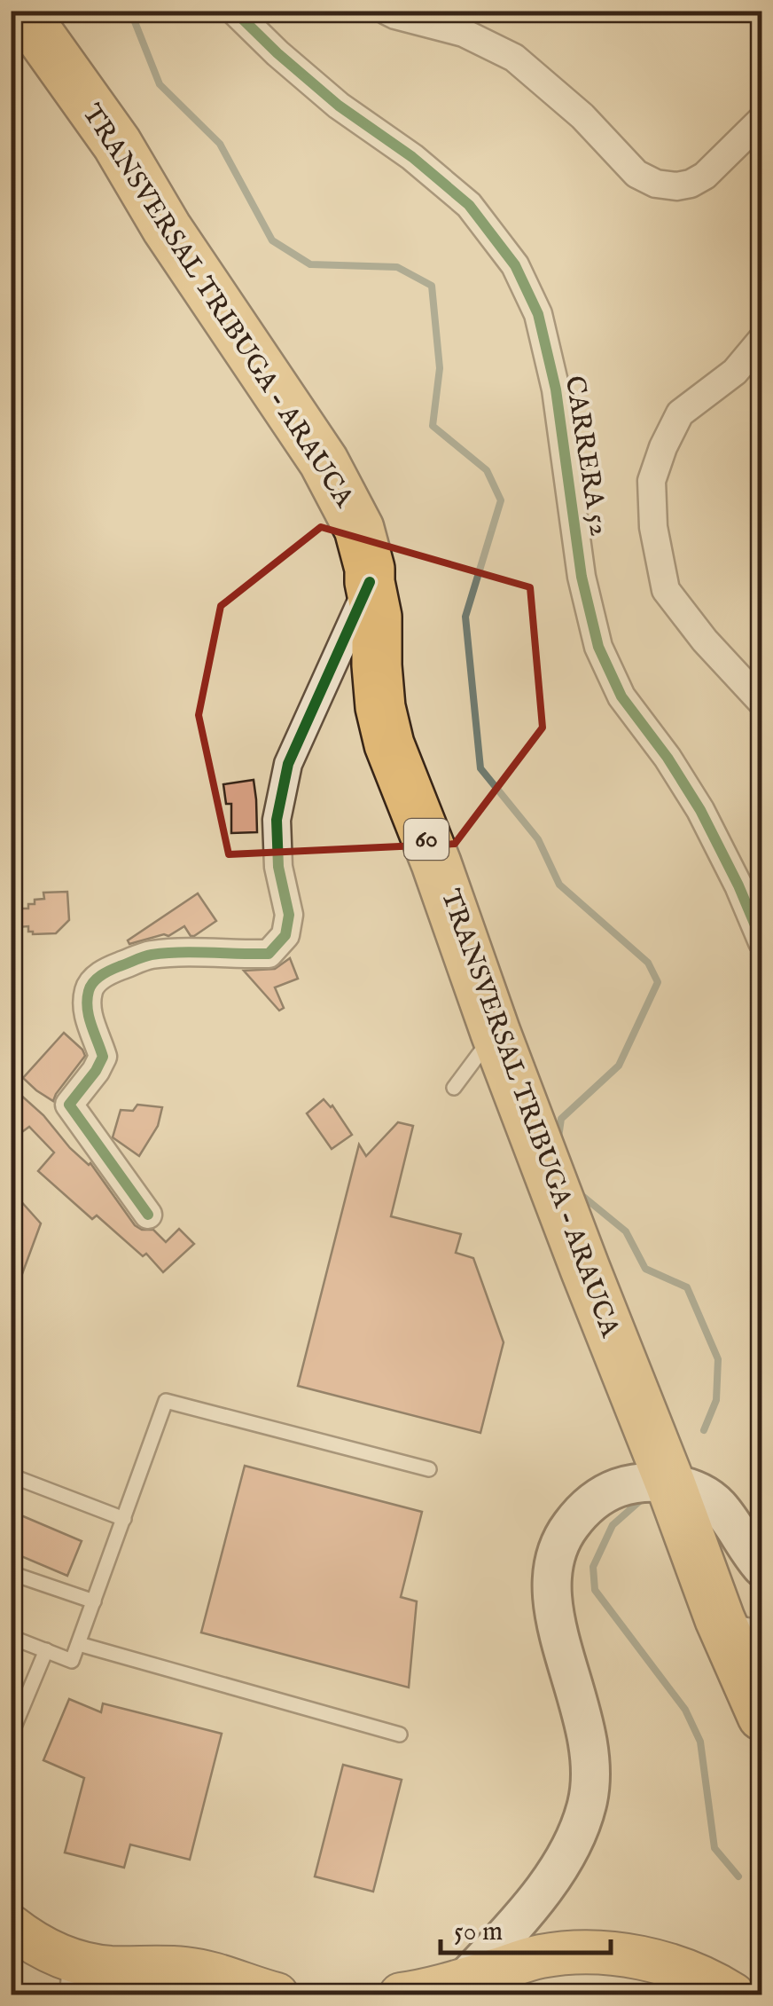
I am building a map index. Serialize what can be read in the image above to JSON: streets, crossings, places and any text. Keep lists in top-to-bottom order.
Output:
{
  "streets": {
    "highway": ["TRANSVERSAL TRIBUGA - ARAUCA", "60"],
    "street": ["CARRERA 52"]
  },
  "scale_bar": "50 m"
}
